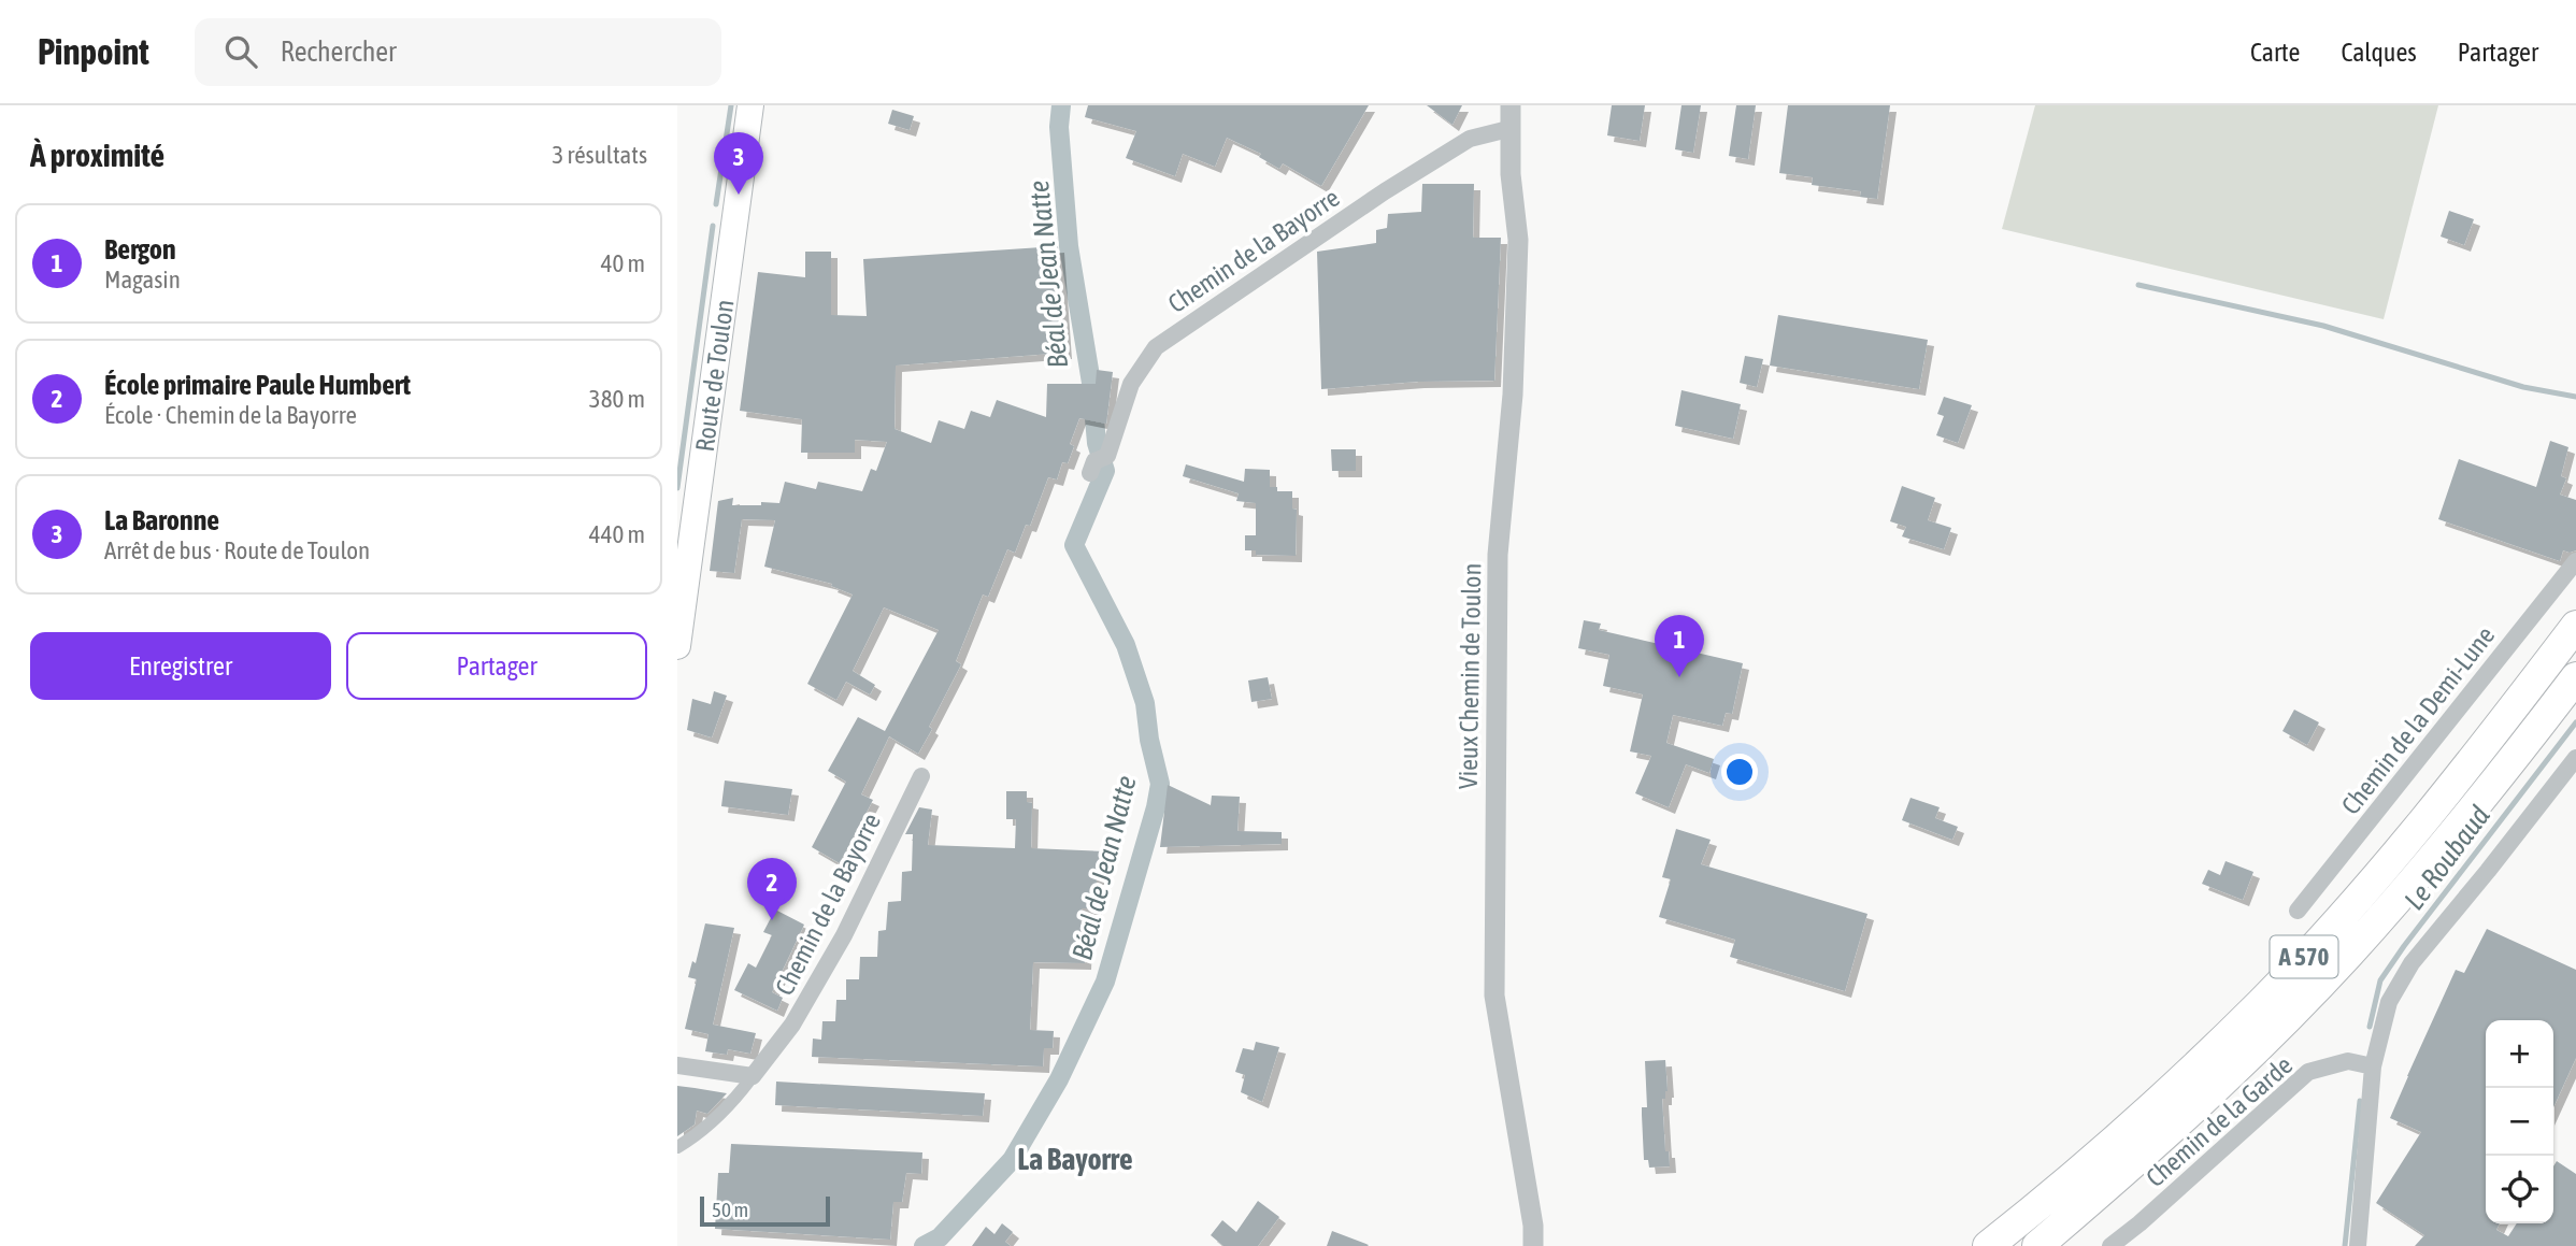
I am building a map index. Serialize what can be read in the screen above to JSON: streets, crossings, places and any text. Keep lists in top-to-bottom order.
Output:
{
  "streets": {
    "highway": ["A 570"],
    "main road": ["Route de Toulon"],
    "street": [
      "Chemin de la Bayorre",
      "Vieux Chemin de Toulon",
      "Chemin de la Demi-Lune",
      "Chemin de la Garde"
    ]
  },
  "crossings": [
    ["Chemin de la Bayorre", "Vieux Chemin de Toulon"]
  ],
  "districts": ["La Bayorre"],
  "water": ["Béal de Jean Natte", "Le Roubaud"],
  "scale_bar": "50 m",
  "page": {
    "header": "Pinpoint",
    "search": "Rechercher",
    "nav": ["Carte", "Calques", "Partager"],
    "heading": ["À proximité", "3 résultats"],
    "pins": ["3", "1", "2"],
    "list": [
      {
        "mark": "1",
        "name": "Bergon",
        "note": "Magasin",
        "value": "40 m"
      },
      {
        "mark": "2",
        "name": "École primaire Paule Humbert",
        "note": "École · Chemin de la Bayorre",
        "value": "380 m"
      },
      {
        "mark": "3",
        "name": "La Baronne",
        "note": "Arrêt de bus · Route de Toulon",
        "value": "440 m"
      }
    ],
    "buttons": ["Enregistrer", "Partager"],
    "map_buttons": ["+", "−"],
    "scale": "50 m"
  }
}
